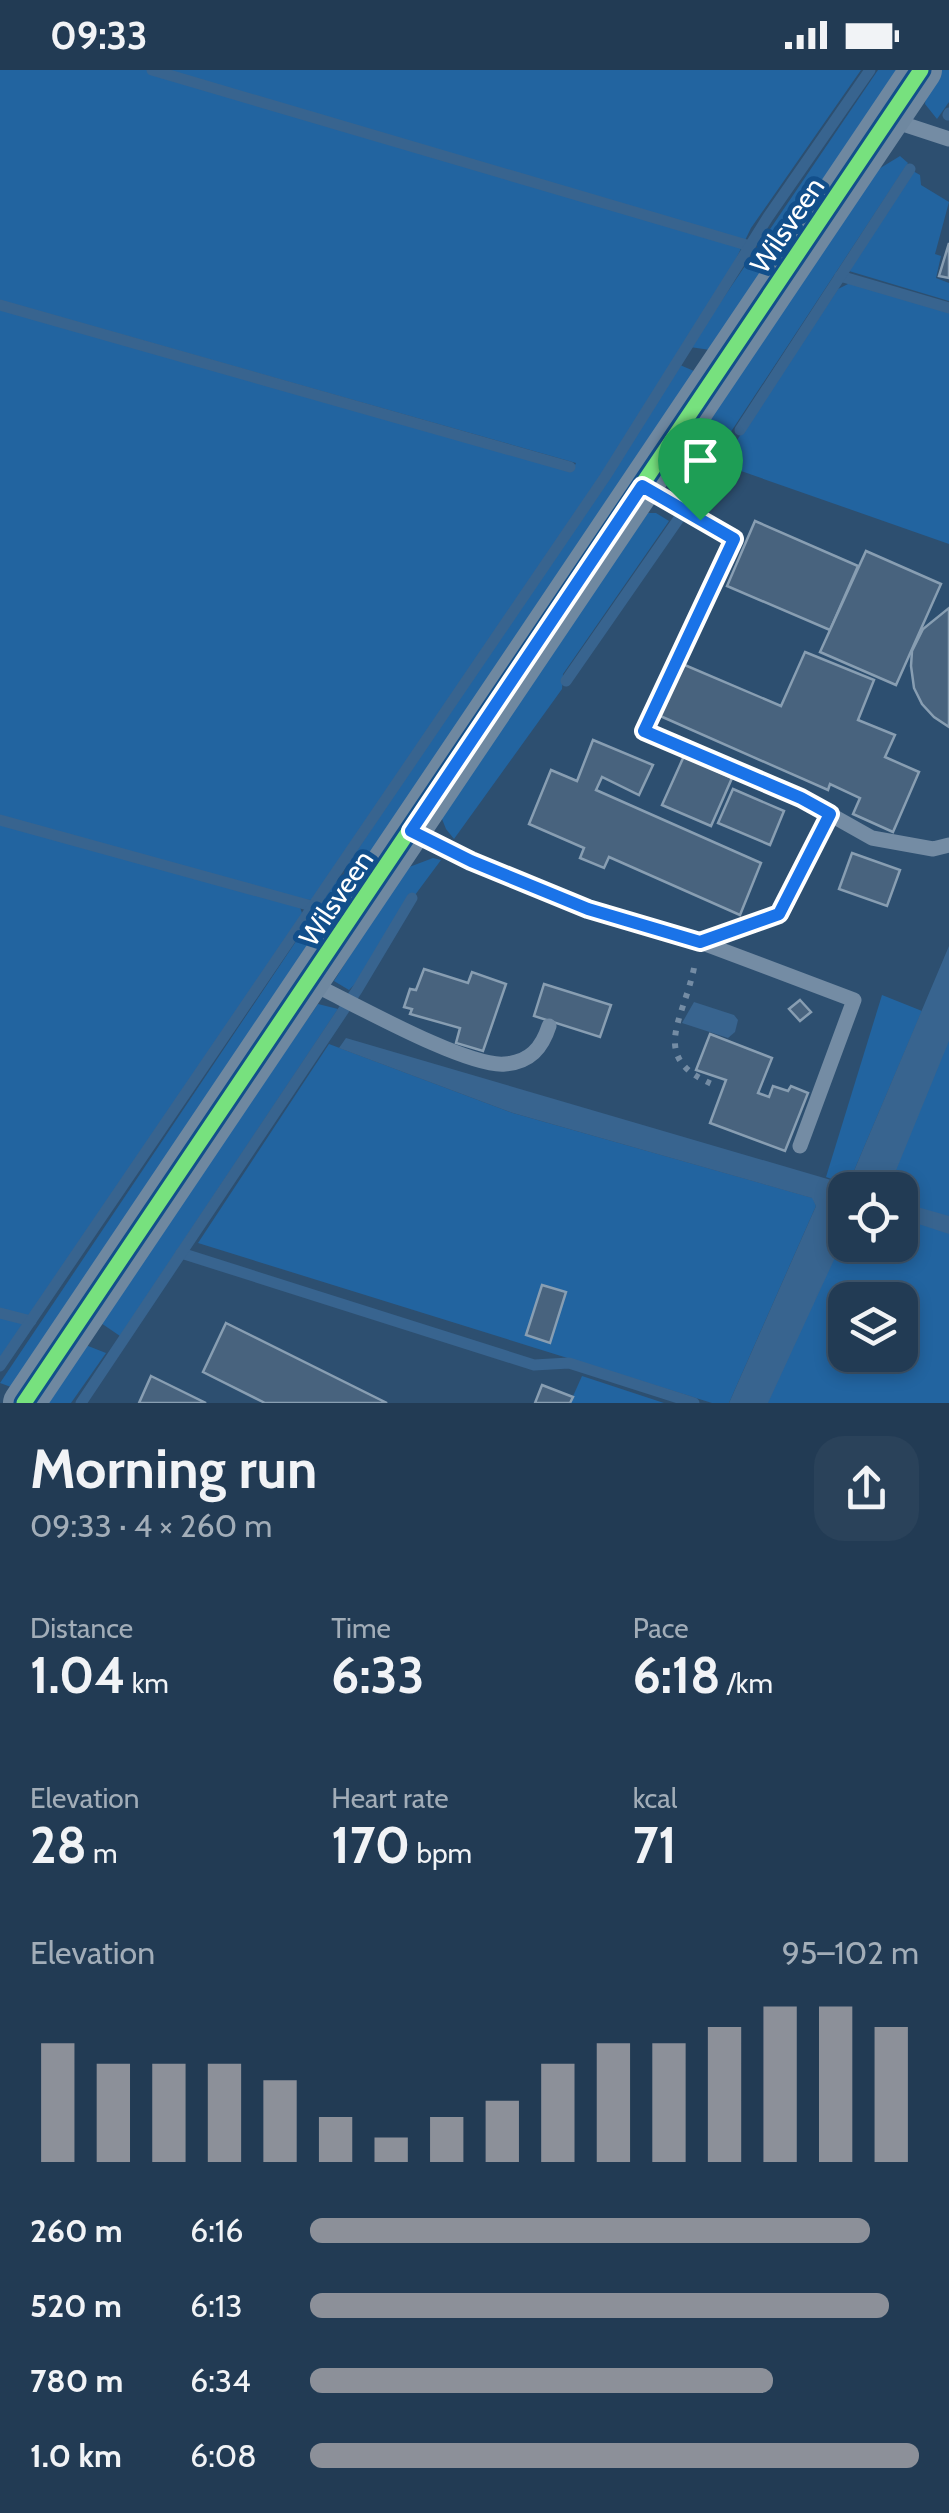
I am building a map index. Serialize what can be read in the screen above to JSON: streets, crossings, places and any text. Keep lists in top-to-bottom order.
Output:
{
  "streets": {
    "street": ["Wilsveen"]
  },
  "page": {
    "status": "09:33",
    "heading": ["Morning run", "09:33 · 4 × 260 m"],
    "stats": [
      ["Distance", "1.04 km"],
      ["Time", "6:33"],
      ["Pace", "6:18 /km"],
      ["Elevation", "28 m"],
      ["Heart rate", "170 bpm"],
      ["kcal", "71"]
    ],
    "chart": ["Elevation", "95–102 m"],
    "list": [
      {
        "name": "260 m",
        "note": "6:16"
      },
      {
        "name": "520 m",
        "note": "6:13"
      },
      {
        "name": "780 m",
        "note": "6:34"
      },
      {
        "name": "1.0 km",
        "note": "6:08"
      }
    ]
  }
}
